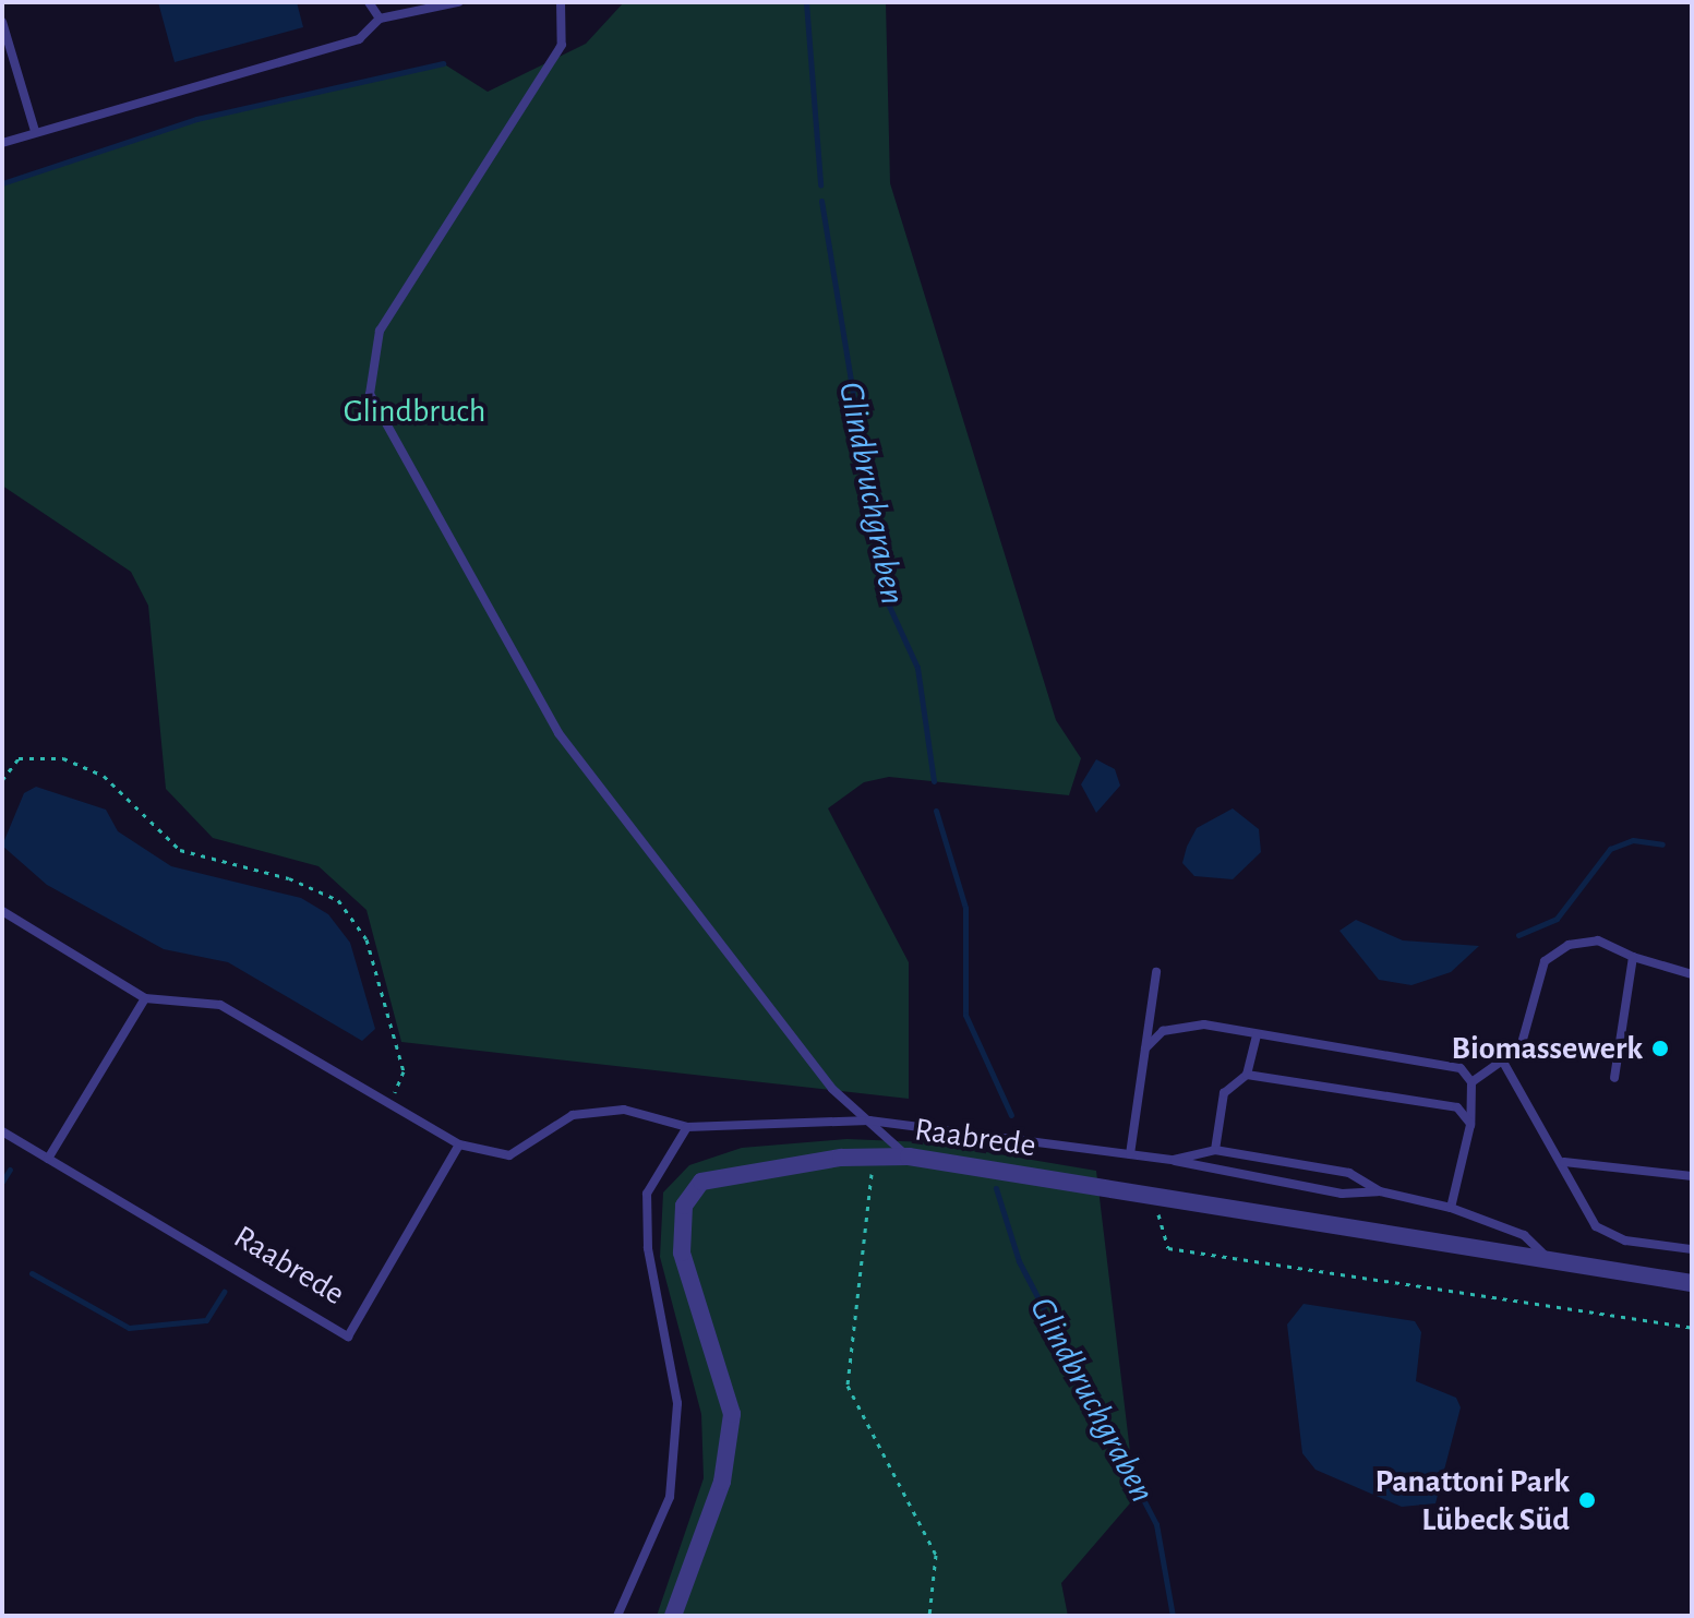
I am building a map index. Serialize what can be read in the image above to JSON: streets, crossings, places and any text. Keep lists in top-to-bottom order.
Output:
{
  "streets": {
    "street": ["Raabrede"]
  },
  "water": ["Glindbruchgraben"],
  "parks": ["Glindbruch"],
  "places": ["Biomassewerk", "Panattoni Park Lübeck Süd"]
}
